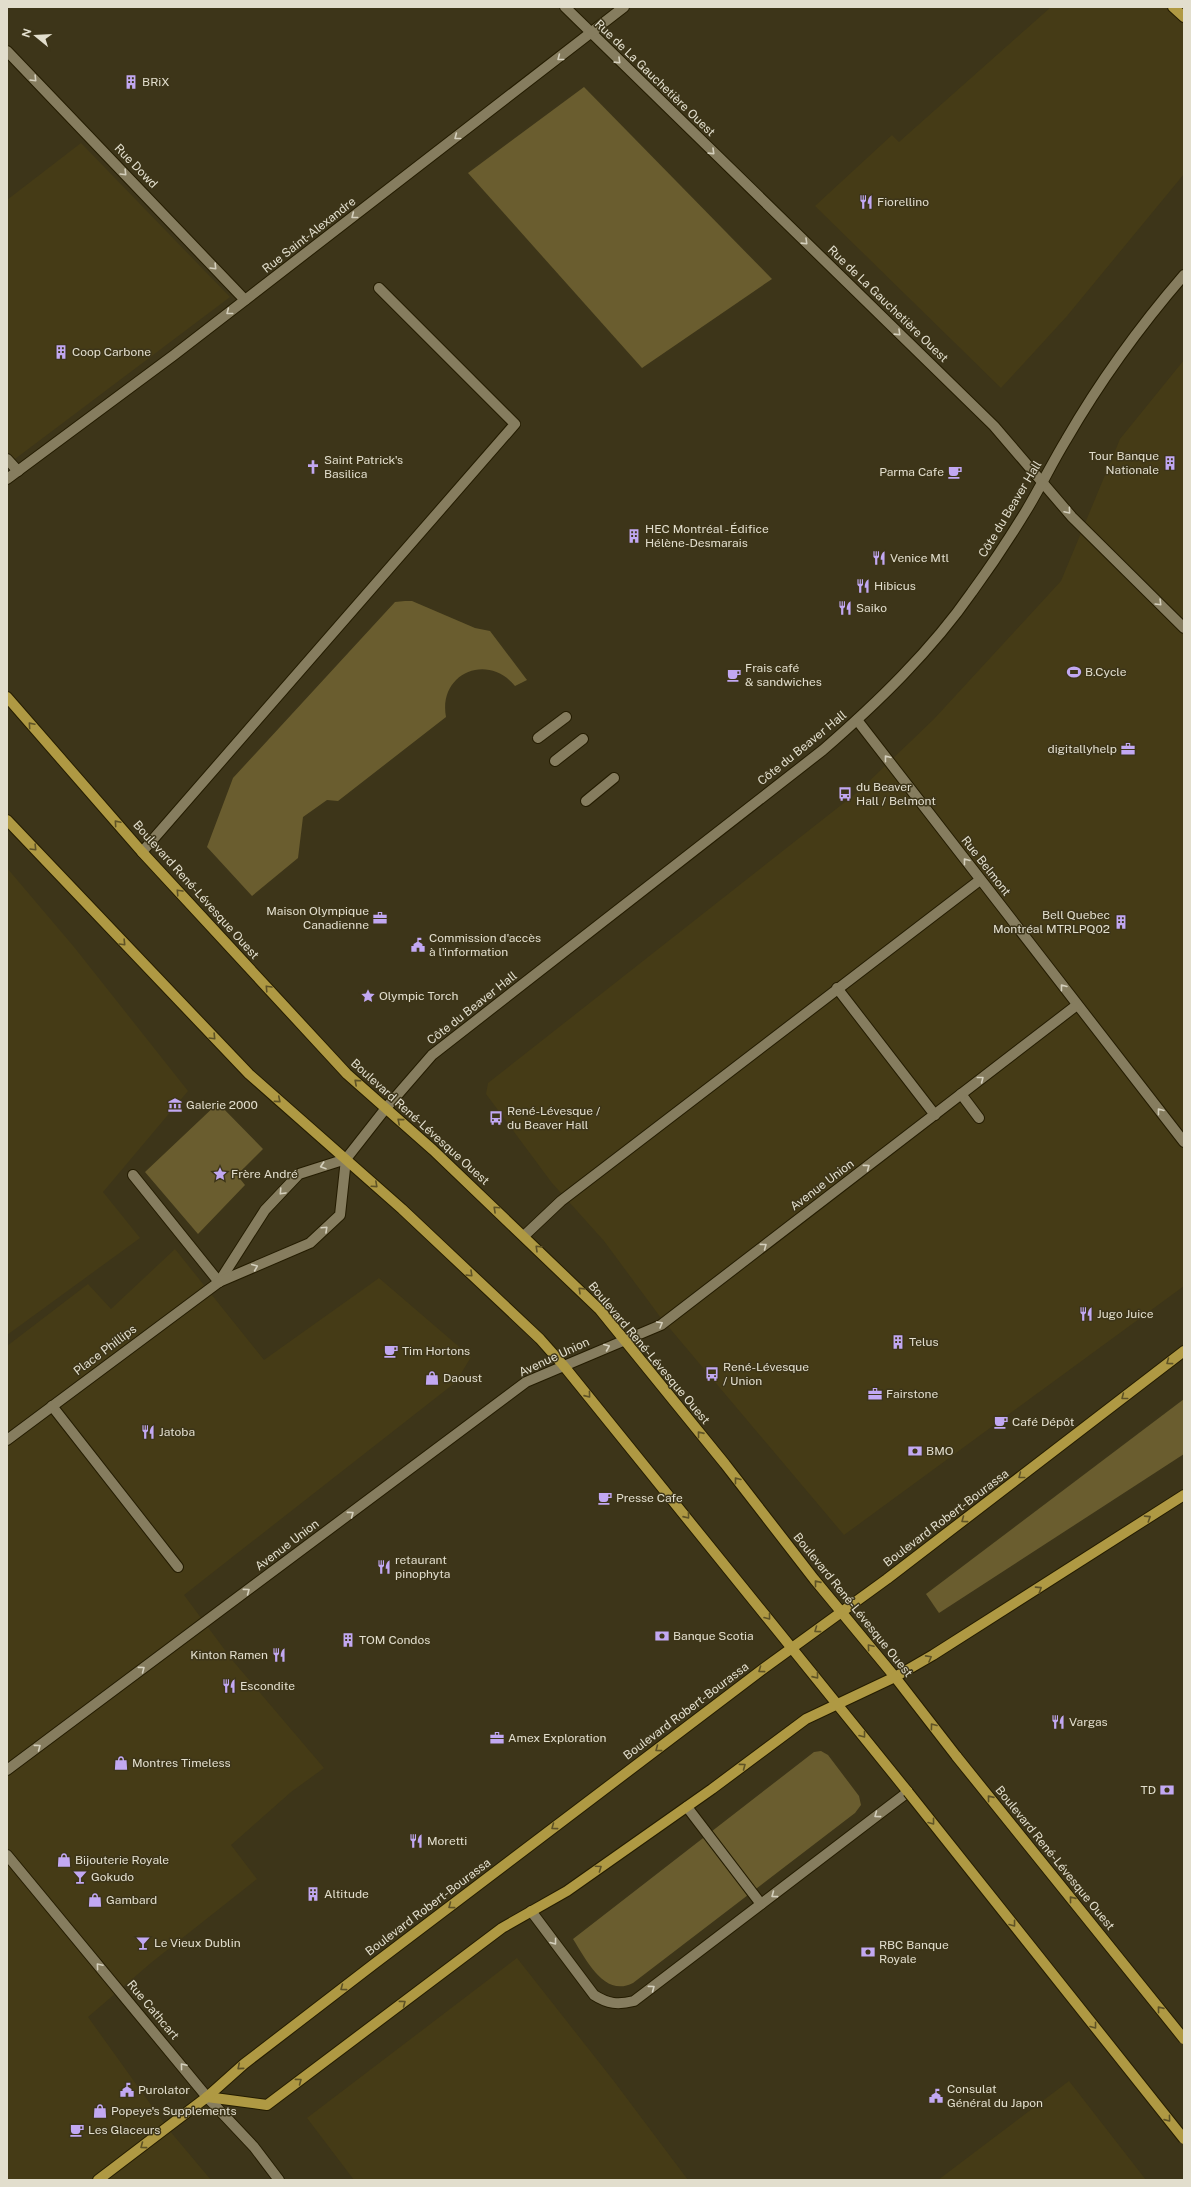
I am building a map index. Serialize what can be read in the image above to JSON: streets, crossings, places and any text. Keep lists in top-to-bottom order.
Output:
{
  "streets": {
    "main road": ["Boulevard René-Lévesque Ouest", "Boulevard Robert-Bourassa"],
    "street": [
      "Rue de La Gauchetière Ouest",
      "Rue Dowd",
      "Rue Saint-Alexandre",
      "Côte du Beaver Hall",
      "Rue Belmont",
      "Avenue Union",
      "Place Phillips",
      "Rue Cathcart"
    ]
  },
  "crossings": [
    ["Rue de La Gauchetière Ouest", "Rue Saint-Alexandre"],
    ["Rue de La Gauchetière Ouest", "Côte du Beaver Hall"],
    ["Rue Dowd", "Rue Saint-Alexandre"],
    ["Côte du Beaver Hall", "Rue Belmont"],
    ["Côte du Beaver Hall", "Boulevard René-Lévesque Ouest"],
    ["Rue Belmont", "Avenue Union"],
    ["Boulevard René-Lévesque Ouest", "Avenue Union"],
    ["Boulevard René-Lévesque Ouest", "Boulevard Robert-Bourassa"],
    ["Boulevard Robert-Bourassa", "Rue Cathcart"]
  ],
  "one_way": [
    "Rue de La Gauchetière Ouest",
    "Rue Dowd",
    "Rue Saint-Alexandre",
    "Rue Belmont",
    "Avenue Union",
    "Rue Cathcart"
  ],
  "places": {
    "building": [
      "BRiX",
      "Coop Carbone",
      "Tour Banque Nationale",
      "HEC Montréal - Édifice Hélène-Desmarais",
      "Bell Quebec Montréal MTRLPQ02",
      "Telus",
      "TOM Condos",
      "Altitude"
    ],
    "restaurant": [
      "Fiorellino",
      "Venice Mtl",
      "Hibicus",
      "Saiko",
      "Jugo Juice",
      "Jatoba",
      "retaurant pinophyta",
      "Kinton Ramen",
      "Escondite",
      "Vargas",
      "Moretti"
    ],
    "church": ["Saint Patrick's Basilica"],
    "cafe": [
      "Parma Cafe",
      "Frais café & sandwiches",
      "Tim Hortons",
      "Café Dépôt",
      "Presse Cafe",
      "Les Glaceurs"
    ],
    "sports": ["B.Cycle"],
    "office": [
      "digitallyhelp",
      "Maison Olympique Canadienne",
      "Fairstone",
      "Amex Exploration"
    ],
    "bus stop": ["du Beaver Hall / Belmont", "René-Lévesque / du Beaver Hall", "René-Lévesque / Union"],
    "public building": ["Commission d'accès à l'information", "Purolator", "Consulat Général du Japon"],
    "place": ["Olympic Torch", "Frère André"],
    "museum": ["Galerie 2000"],
    "shop": [
      "Daoust",
      "Montres Timeless",
      "Bijouterie Royale",
      "Gambard",
      "Popeye's Supplements"
    ],
    "bank": [
      "BMO",
      "Banque Scotia",
      "TD",
      "RBC Banque Royale"
    ],
    "bar": ["Gokudo", "Le Vieux Dublin"]
  },
  "north": "left"
}
